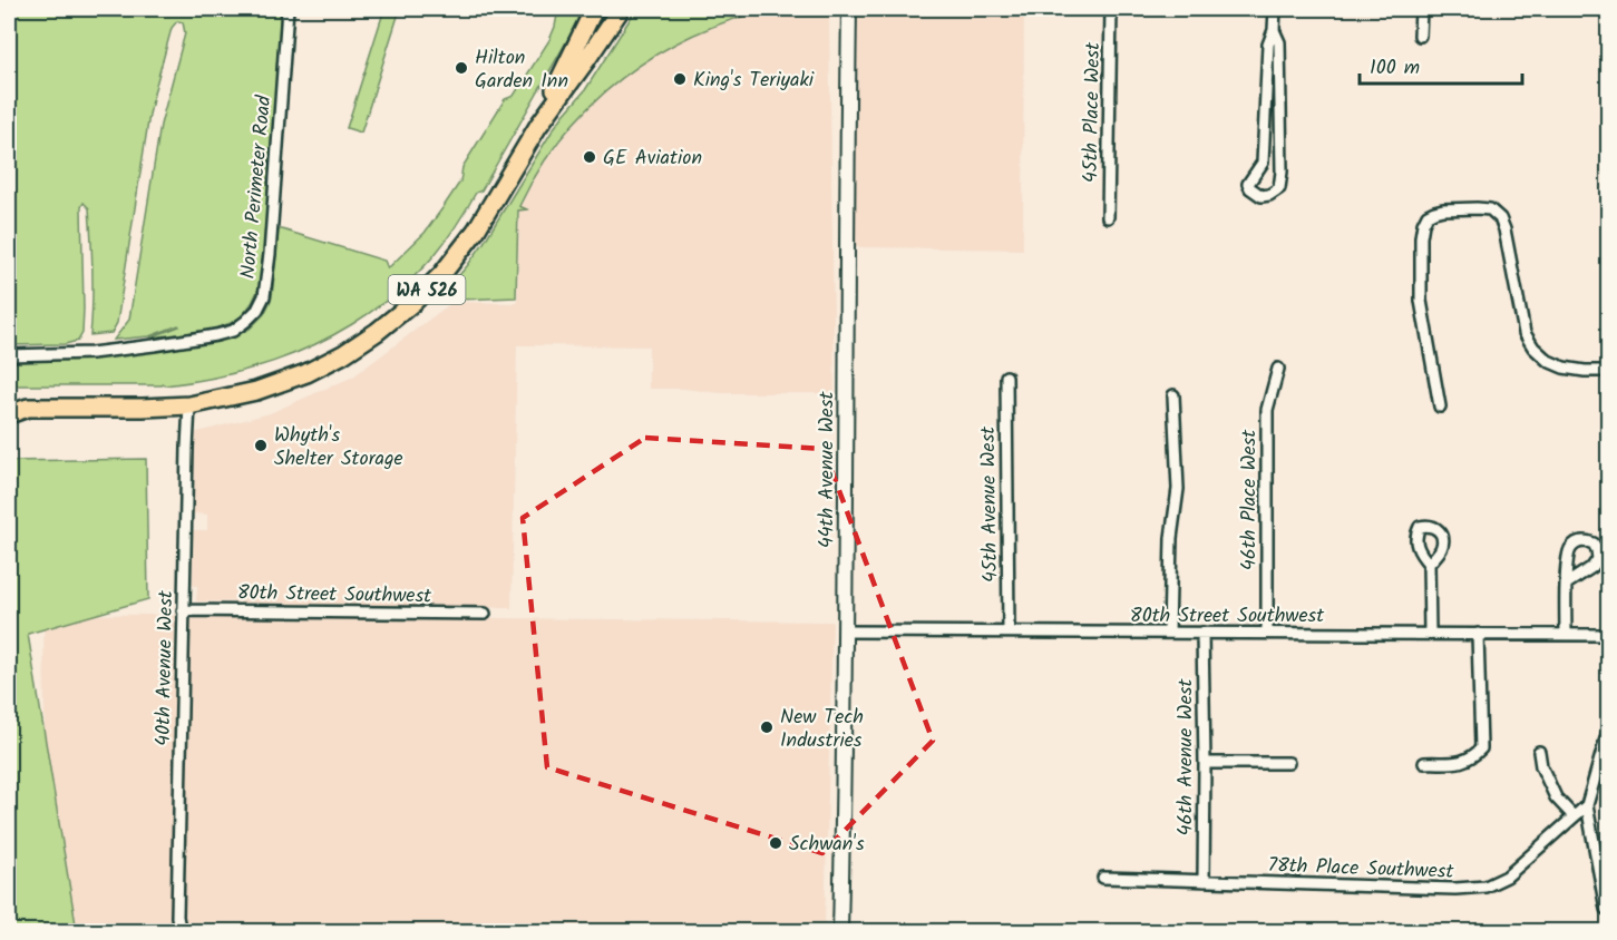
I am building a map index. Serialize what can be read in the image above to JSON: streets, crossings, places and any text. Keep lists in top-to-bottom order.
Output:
{
  "streets": {
    "highway": ["WA 526"],
    "street": [
      "45th Place West",
      "North Perimeter Road",
      "44th Avenue West",
      "46th Place West",
      "45th Avenue West",
      "80th Street Southwest",
      "40th Avenue West",
      "46th Avenue West",
      "78th Place Southwest"
    ]
  },
  "crossings": [
    ["WA 526", "40th Avenue West"],
    ["44th Avenue West", "80th Street Southwest"],
    ["46th Place West", "80th Street Southwest"],
    ["45th Avenue West", "80th Street Southwest"],
    ["80th Street Southwest", "40th Avenue West"],
    ["80th Street Southwest", "46th Avenue West"],
    ["46th Avenue West", "78th Place Southwest"]
  ],
  "places": [
    "Hilton Garden Inn",
    "King's Teriyaki",
    "GE Aviation",
    "Whyth's Shelter Storage",
    "New Tech Industries",
    "Schwan's"
  ],
  "scale_bar": "100 m"
}
